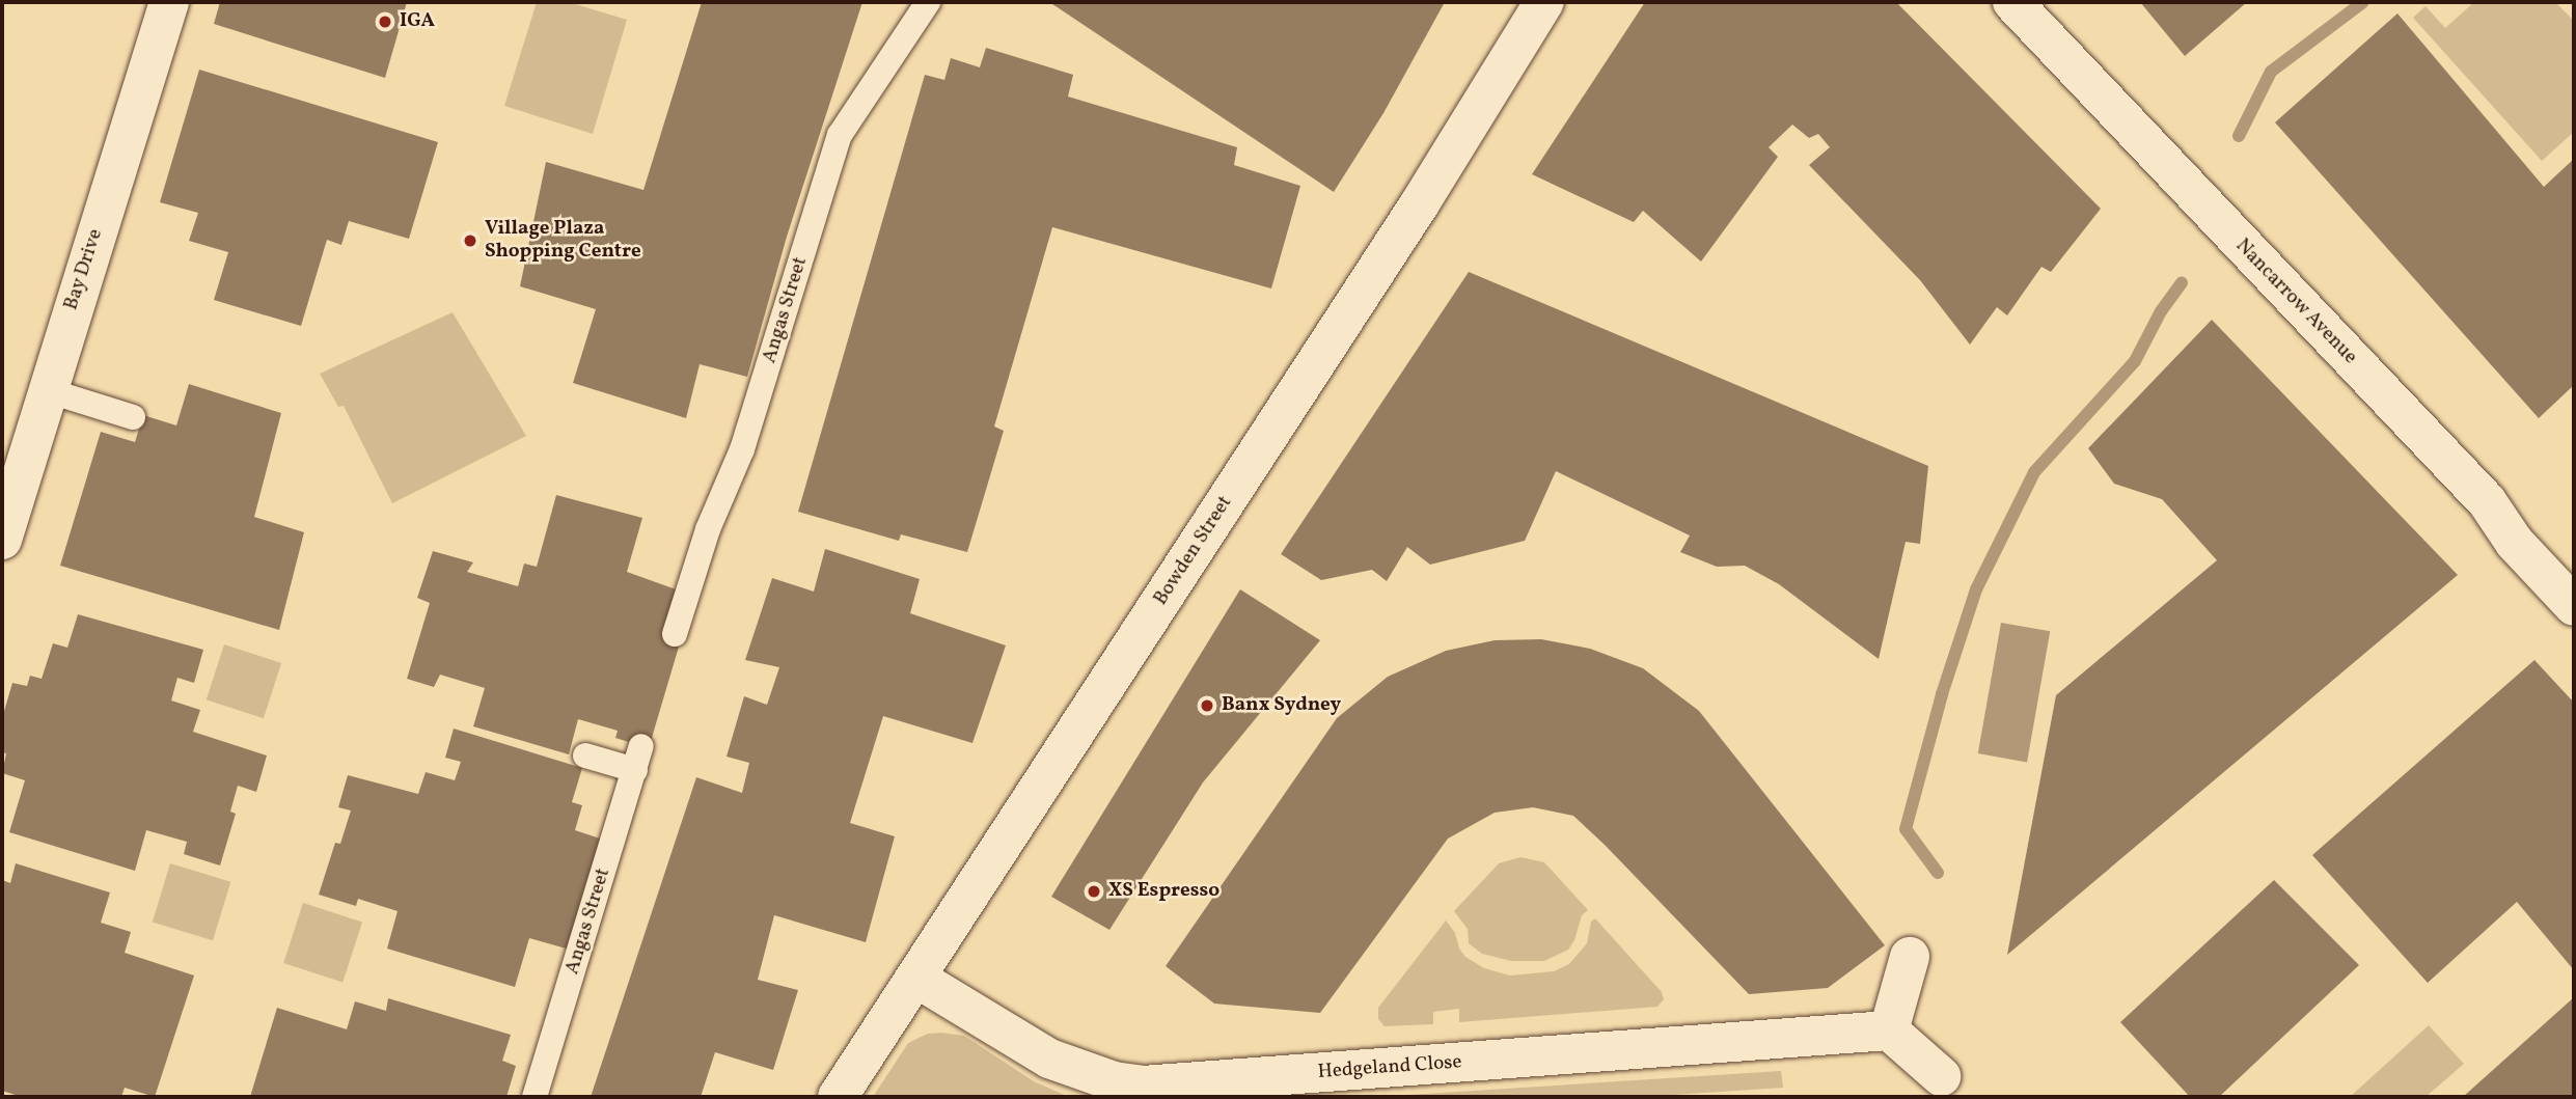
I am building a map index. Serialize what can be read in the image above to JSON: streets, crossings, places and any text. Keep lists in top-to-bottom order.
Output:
{
  "streets": {
    "street": [
      "Bay Drive",
      "Nancarrow Avenue",
      "Bowden Street",
      "Hedgeland Close"
    ],
    "lane": ["Angas Street"]
  },
  "crossings": [
    ["Bowden Street", "Hedgeland Close"]
  ],
  "places": [
    "IGA",
    "Village Plaza Shopping Centre",
    "Banx Sydney",
    "XS Espresso"
  ]
}
